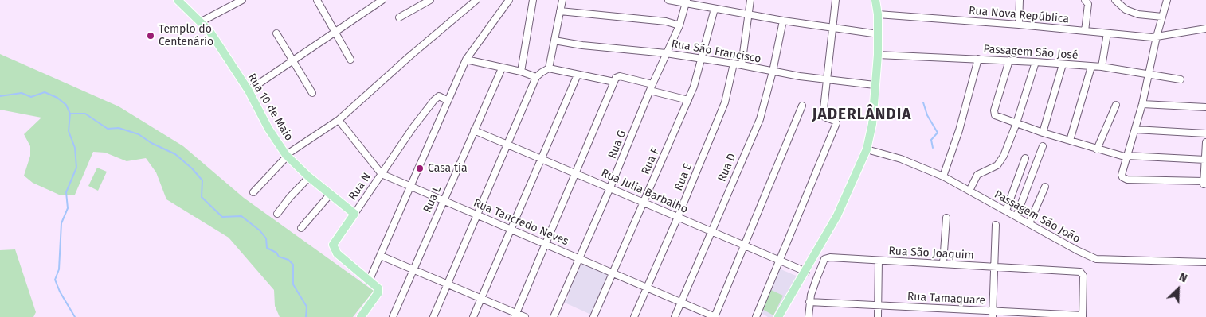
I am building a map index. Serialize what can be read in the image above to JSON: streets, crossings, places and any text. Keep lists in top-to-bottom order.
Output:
{
  "streets": {
    "main road": ["Rua 10 de Maio", "Rua N"],
    "street": [
      "Rua Nova República",
      "Rua São Francisco",
      "Passagem São José",
      "Rua G",
      "Rua F",
      "Rua D",
      "Rua E",
      "Rua Julia Barbalho",
      "Rua L",
      "Passagem São João",
      "Rua Tancredo Neves",
      "Rua São Joaquim",
      "Rua Tamaquare"
    ]
  },
  "crossings": [
    ["Rua São Francisco", "Rua G"],
    ["Rua São Francisco", "Rua F"],
    ["Rua São Francisco", "Rua D"],
    ["Rua São Francisco", "Rua E"],
    ["Rua 10 de Maio", "Rua N"],
    ["Rua G", "Rua Julia Barbalho"],
    ["Rua G", "Rua Tancredo Neves"],
    ["Rua F", "Rua Julia Barbalho"],
    ["Rua F", "Rua Tancredo Neves"],
    ["Rua D", "Rua Julia Barbalho"],
    ["Rua D", "Rua Tancredo Neves"],
    ["Rua E", "Rua Julia Barbalho"],
    ["Rua E", "Rua Tancredo Neves"],
    ["Rua N", "Rua Tancredo Neves"],
    ["Rua Julia Barbalho", "Rua L"],
    ["Rua L", "Rua Tancredo Neves"],
    ["Rua São Joaquim", "Rua Tamaquare"]
  ],
  "districts": ["JADERLÂNDIA"],
  "places": ["Templo do Centenário", "Casa tia"],
  "north": "top right"
}
